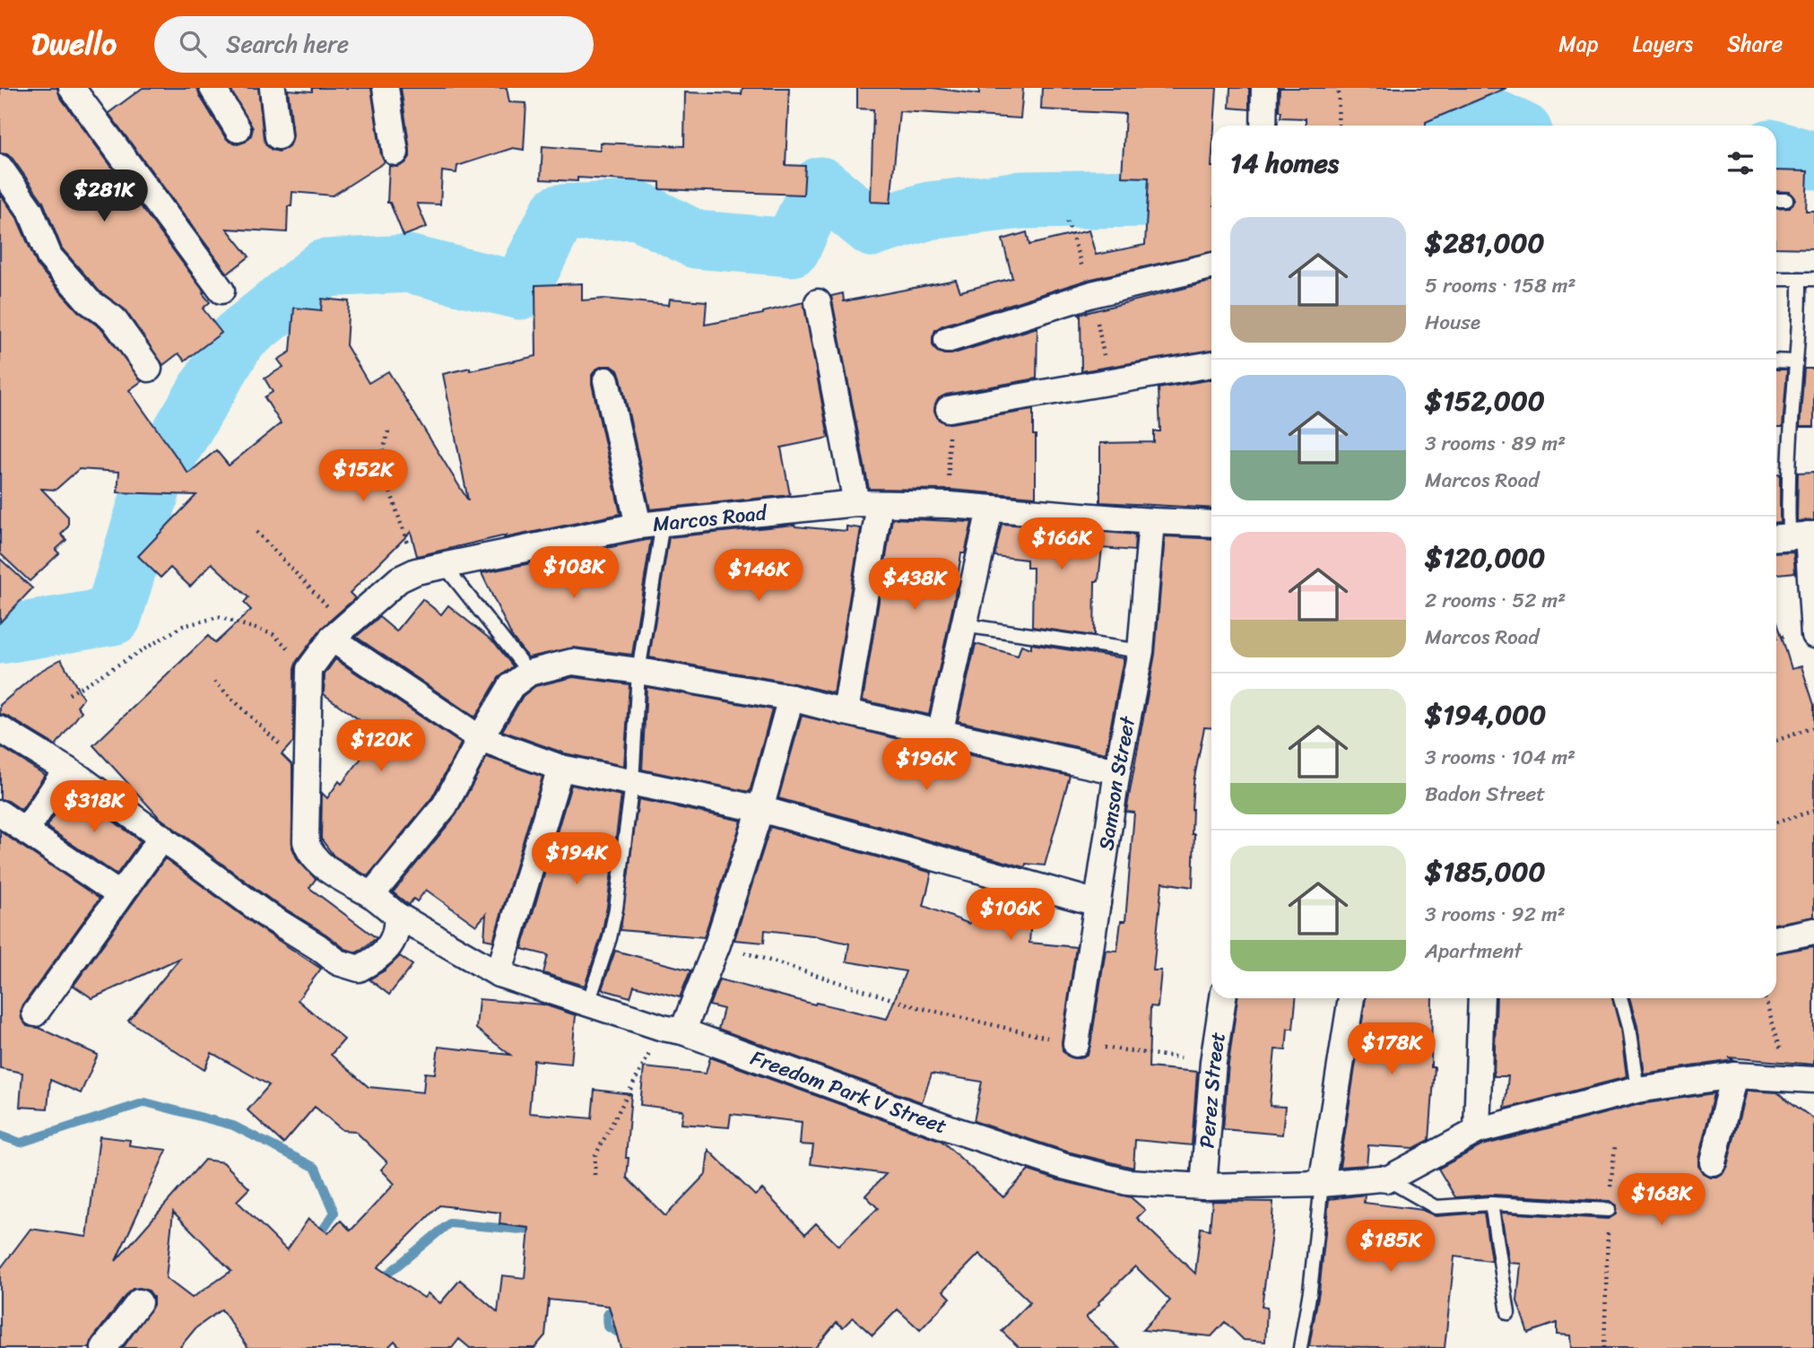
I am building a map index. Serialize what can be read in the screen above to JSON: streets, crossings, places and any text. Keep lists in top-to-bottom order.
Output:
{
  "streets": {
    "street": [
      "Marcos Road",
      "Samson Street",
      "Perez Street",
      "Freedom Park V Street"
    ]
  },
  "crossings": [
    ["Marcos Road", "Samson Street"],
    ["Perez Street", "Freedom Park V Street"]
  ],
  "page": {
    "header": "Dwello",
    "search": "Search here",
    "nav": ["Map", "Layers", "Share"],
    "heading": "14 homes",
    "price": [
      "$281K",
      "$152K",
      "$166K",
      "$108K",
      "$146K",
      "$438K",
      "$120K",
      "$196K",
      "$318K",
      "$194K",
      "$106K",
      "$178K",
      "$168K",
      "$185K"
    ],
    "list": [
      {
        "name": "$281,000",
        "note": "5 rooms · 158 m² · House"
      },
      {
        "name": "$152,000",
        "note": "3 rooms · 89 m² · Marcos Road"
      },
      {
        "name": "$120,000",
        "note": "2 rooms · 52 m² · Marcos Road"
      },
      {
        "name": "$194,000",
        "note": "3 rooms · 104 m² · Badon Street"
      },
      {
        "name": "$185,000",
        "note": "3 rooms · 92 m² · Apartment"
      }
    ]
  }
}
